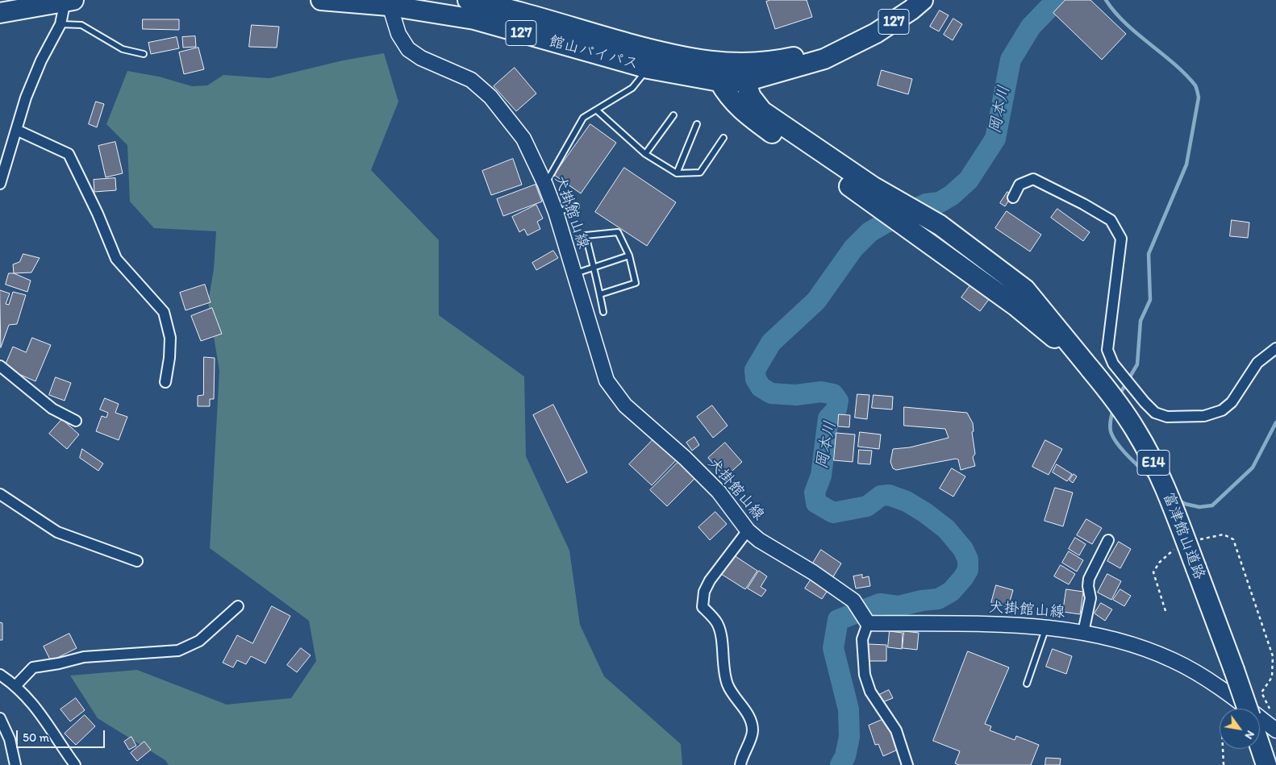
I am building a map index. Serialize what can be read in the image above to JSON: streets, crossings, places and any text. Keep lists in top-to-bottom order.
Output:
{
  "streets": {
    "highway": [
      "127",
      "館山バイパス",
      "E14",
      "富津館山道路"
    ],
    "main road": ["犬掛館山線"]
  },
  "crossings": [
    ["館山バイパス", "犬掛館山線"]
  ],
  "water": ["岡本川"],
  "scale_bar": "50 m",
  "north": "bottom right"
}
